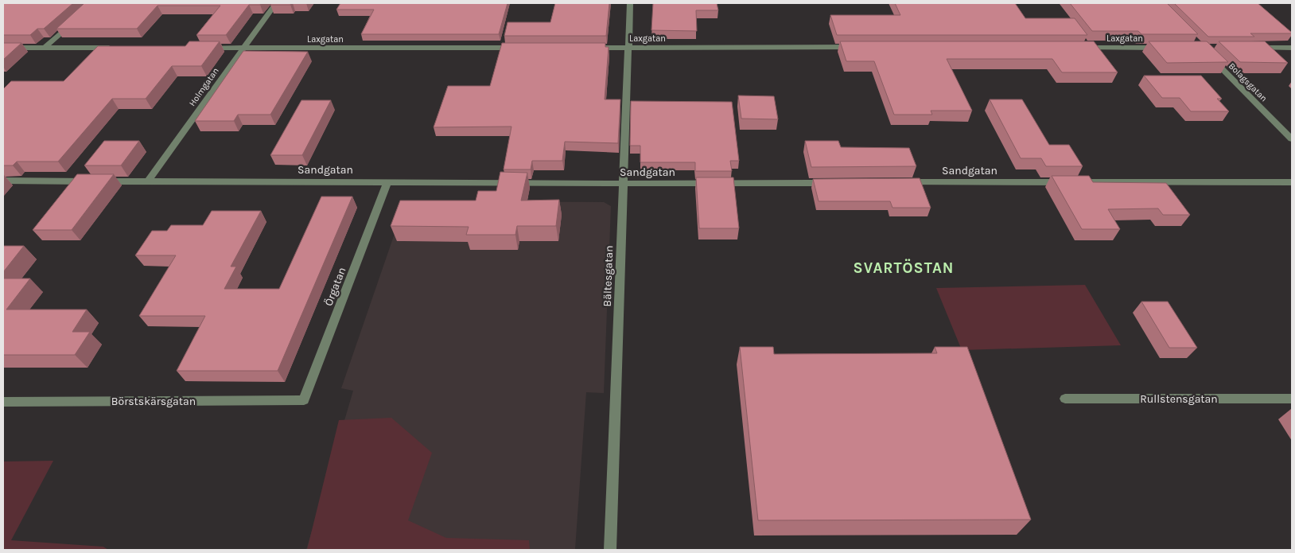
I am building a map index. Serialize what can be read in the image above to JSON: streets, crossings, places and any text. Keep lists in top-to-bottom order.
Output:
{
  "streets": {
    "street": [
      "Laxgatan",
      "Bolagsgatan",
      "Holmgatan",
      "Sandgatan",
      "Bältesgatan",
      "Örgatan",
      "Rullstensgatan",
      "Börstskärsgatan"
    ]
  },
  "crossings": [
    ["Laxgatan", "Holmgatan"],
    ["Laxgatan", "Bältesgatan"],
    ["Holmgatan", "Sandgatan"],
    ["Sandgatan", "Bältesgatan"],
    ["Sandgatan", "Örgatan"],
    ["Örgatan", "Börstskärsgatan"]
  ],
  "districts": ["SVARTÖSTAN"]
}
